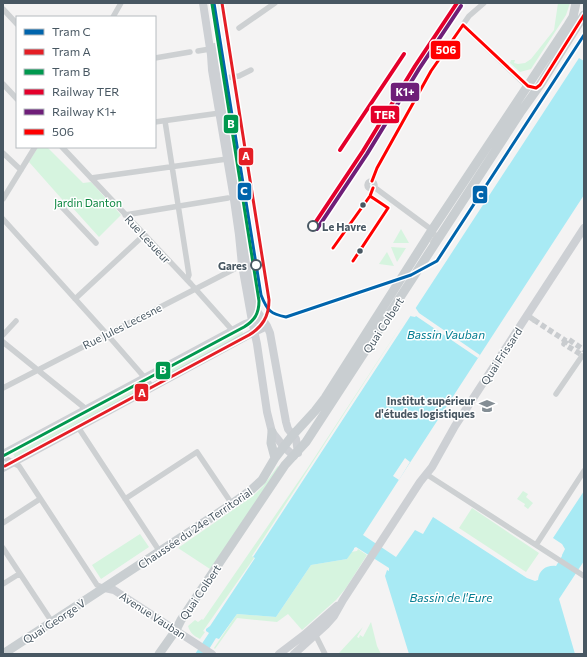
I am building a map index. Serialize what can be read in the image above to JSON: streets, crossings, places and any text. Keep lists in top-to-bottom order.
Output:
{
  "streets": {
    "main road": [
      "Quai Colbert",
      "Quai Frissard",
      "Chaussée du 24e Territorial",
      "Avenue Vauban",
      "Quai George V"
    ],
    "street": ["Rue Lesueur", "Rue Jules Lecesne"]
  },
  "crossings": [
    ["Rue Lesueur", "Rue Jules Lecesne"],
    ["Quai Colbert", "Chaussée du 24e Territorial"],
    ["Quai Colbert", "Avenue Vauban"],
    ["Chaussée du 24e Territorial", "Avenue Vauban"],
    ["Chaussée du 24e Territorial", "Quai George V"],
    ["Avenue Vauban", "Quai George V"]
  ],
  "water": ["Bassin Vauban", "Bassin de l'Eure"],
  "parks": ["Jardin Danton"],
  "places": {
    "other": ["Le Havre", "Gares"],
    "school or university": ["Institut supérieur d'études logistiques"]
  },
  "lines": [
    "tram line C",
    "tram line A",
    "rail line TER",
    "tram line B",
    "rail line K1+",
    "transit line 506"
  ],
  "legend": [
    "Tram C",
    "Tram A",
    "Tram B",
    "Railway TER",
    "Railway K1+",
    "506"
  ]
}
